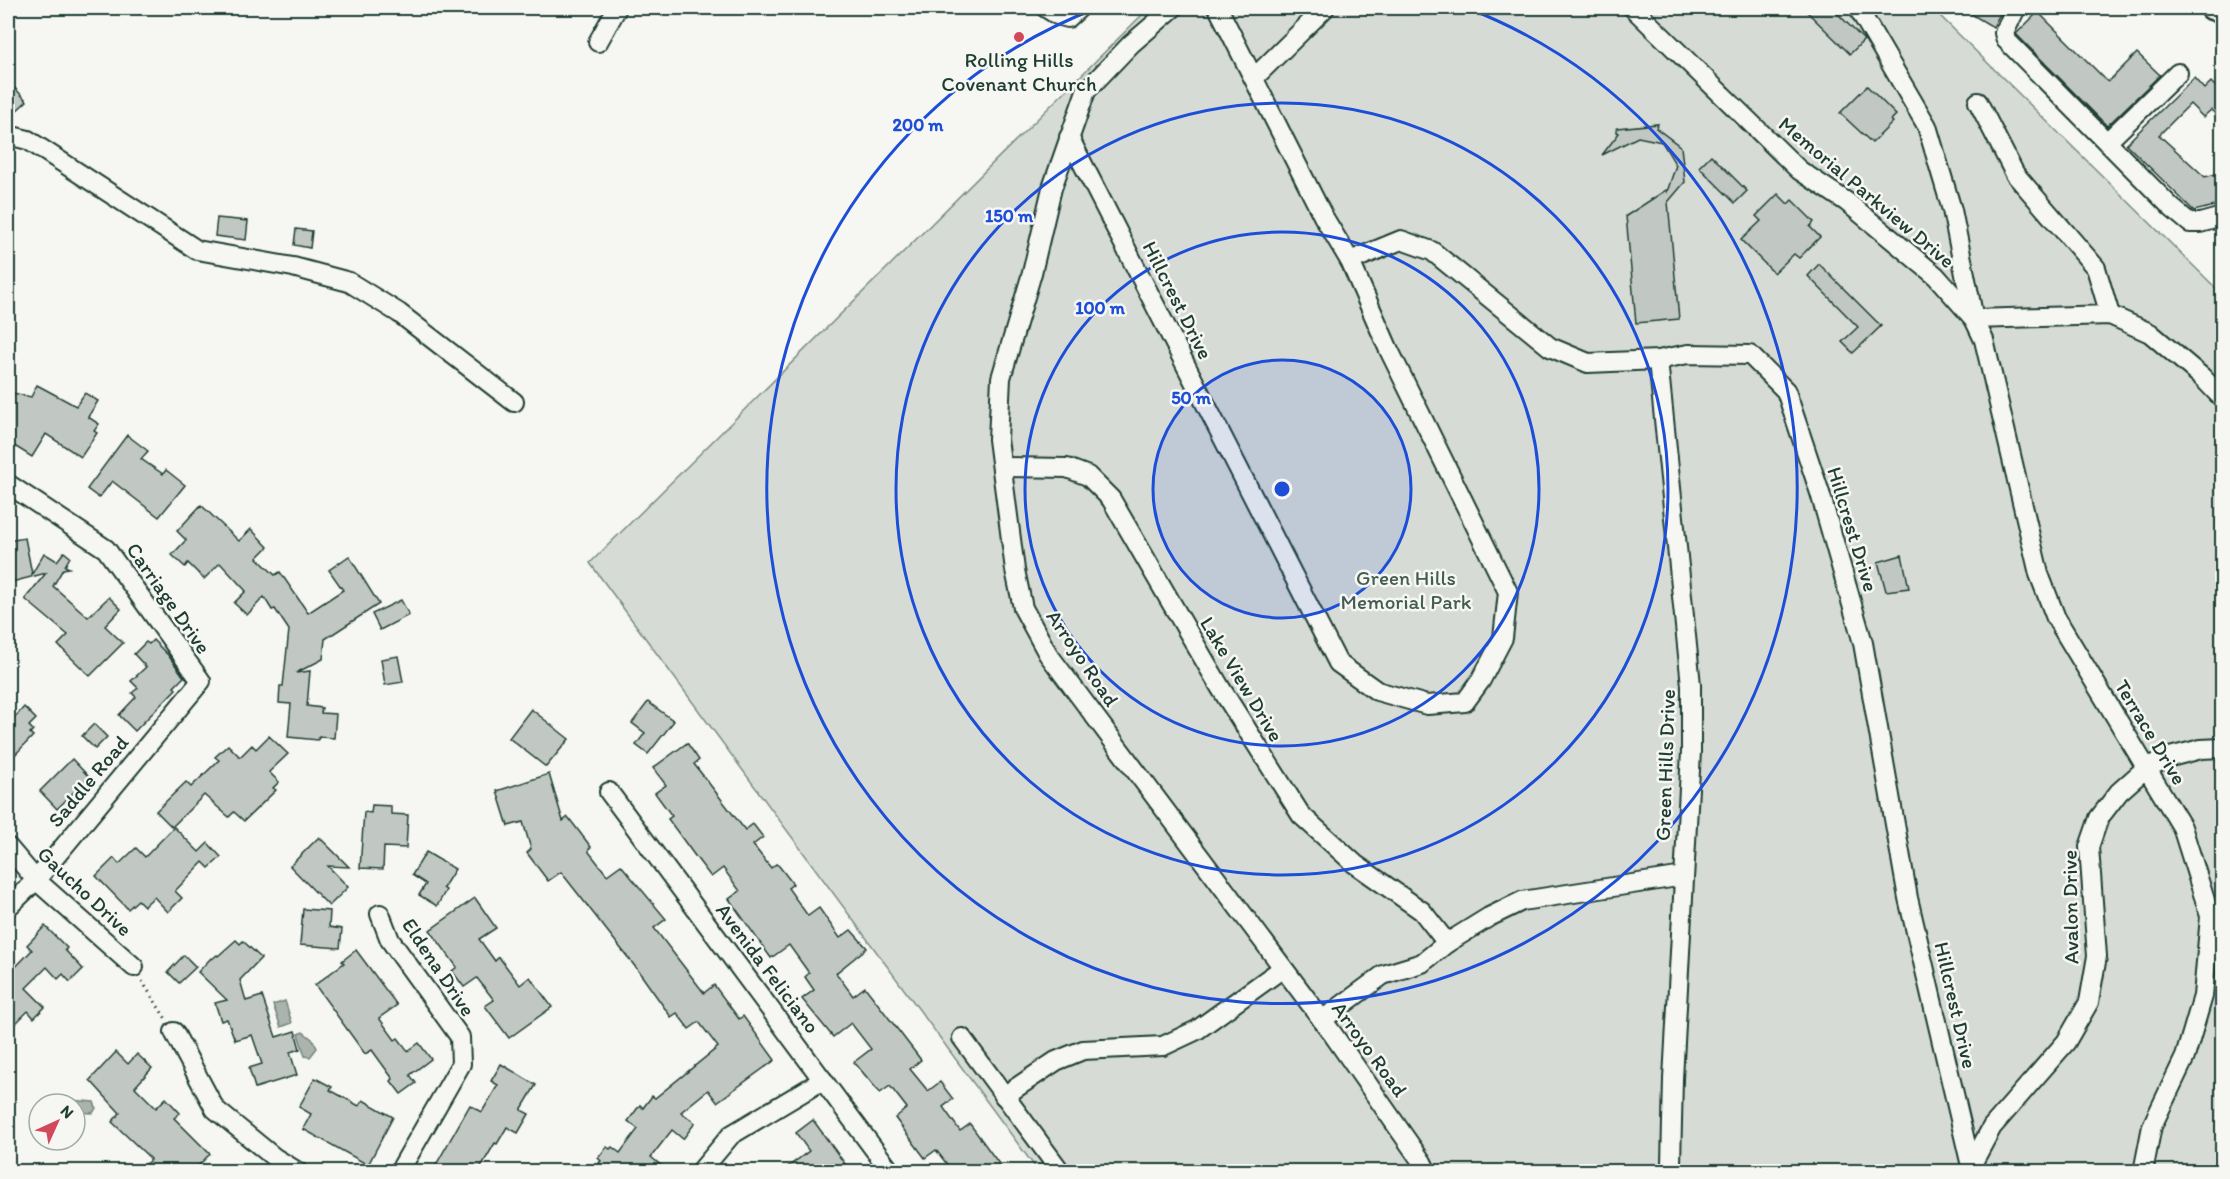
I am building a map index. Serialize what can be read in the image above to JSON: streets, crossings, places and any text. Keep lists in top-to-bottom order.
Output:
{
  "streets": {
    "street": [
      "Memorial Parkview Drive",
      "Hillcrest Drive",
      "Carriage Drive",
      "Arroyo Road",
      "Lake View Drive",
      "Terrace Drive",
      "Green Hills Drive",
      "Saddle Road",
      "Gaucho Drive",
      "Avalon Drive",
      "Eldena Drive",
      "Avenida Feliciano"
    ]
  },
  "crossings": [
    ["Memorial Parkview Drive", "Terrace Drive"],
    ["Hillcrest Drive", "Arroyo Road"],
    ["Hillcrest Drive", "Green Hills Drive"],
    ["Hillcrest Drive", "Avalon Drive"],
    ["Carriage Drive", "Saddle Road"],
    ["Arroyo Road", "Lake View Drive"],
    ["Terrace Drive", "Avalon Drive"],
    ["Saddle Road", "Gaucho Drive"]
  ],
  "parks": ["Green Hills Memorial Park"],
  "places": ["Rolling Hills Covenant Church"],
  "north": "top right",
  "rings": [
    "200 m",
    "150 m",
    "100 m",
    "50 m"
  ]
}
